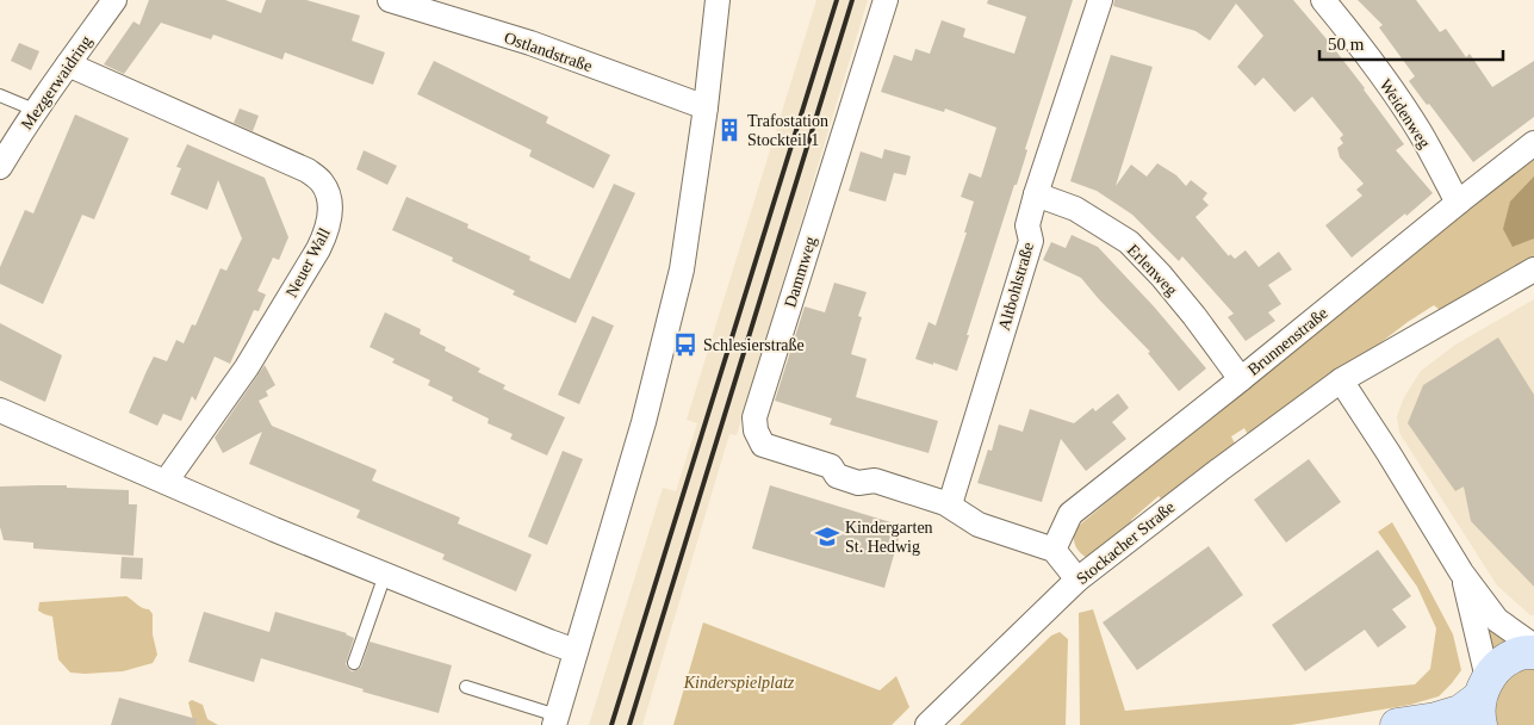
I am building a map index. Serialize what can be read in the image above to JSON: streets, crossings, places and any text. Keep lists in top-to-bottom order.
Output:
{
  "streets": {
    "street": [
      "Ostlandstraße",
      "Mezgerwaidring",
      "Weidenweg",
      "Neuer Wall",
      "Erlenweg",
      "Dammweg",
      "Altbohlstraße",
      "Brunnenstraße",
      "Stockacher Straße"
    ]
  },
  "crossings": [
    ["Mezgerwaidring", "Neuer Wall"],
    ["Weidenweg", "Brunnenstraße"],
    ["Erlenweg", "Altbohlstraße"],
    ["Erlenweg", "Brunnenstraße"],
    ["Dammweg", "Altbohlstraße"],
    ["Dammweg", "Brunnenstraße"]
  ],
  "parks": ["Kinderspielplatz"],
  "places": {
    "building": ["Trafostation Stockteil 1"],
    "bus stop": ["Schlesierstraße"],
    "school or university": ["Kindergarten St. Hedwig"]
  },
  "scale_bar": "50 m"
}
